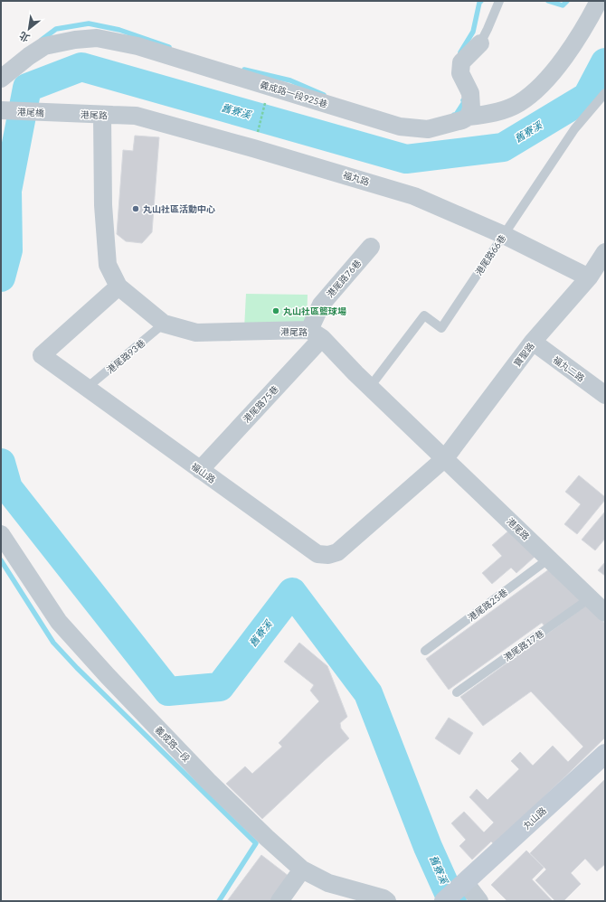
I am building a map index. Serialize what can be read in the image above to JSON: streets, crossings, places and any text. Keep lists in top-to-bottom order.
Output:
{
  "streets": {
    "street": [
      "義成路一段925巷",
      "港尾橋",
      "港尾路",
      "福丸路",
      "港尾路76巷",
      "寶聖路",
      "福丸二路",
      "港尾路75巷",
      "福山路",
      "義成路一段",
      "丸山路"
    ],
    "lane": [
      "港尾路66巷",
      "港尾路93巷",
      "港尾路25巷",
      "港尾路17巷"
    ]
  },
  "crossings": [
    ["港尾橋", "港尾路"],
    ["港尾路", "福丸路"],
    ["港尾路", "港尾路66巷"],
    ["港尾路", "港尾路76巷"],
    ["港尾路", "寶聖路"],
    ["港尾路", "港尾路93巷"],
    ["港尾路", "港尾路75巷"],
    ["港尾路", "福山路"],
    ["港尾路", "港尾路25巷"],
    ["港尾路", "港尾路17巷"],
    ["福丸路", "港尾路66巷"],
    ["福丸路", "寶聖路"],
    ["港尾路76巷", "港尾路75巷"],
    ["寶聖路", "福丸二路"],
    ["寶聖路", "福山路"],
    ["港尾路93巷", "福山路"],
    ["港尾路75巷", "福山路"]
  ],
  "water": ["舊寮溪"],
  "places": ["丸山社區活動中心", "丸山社區籃球場"],
  "north": "bottom left"
}
